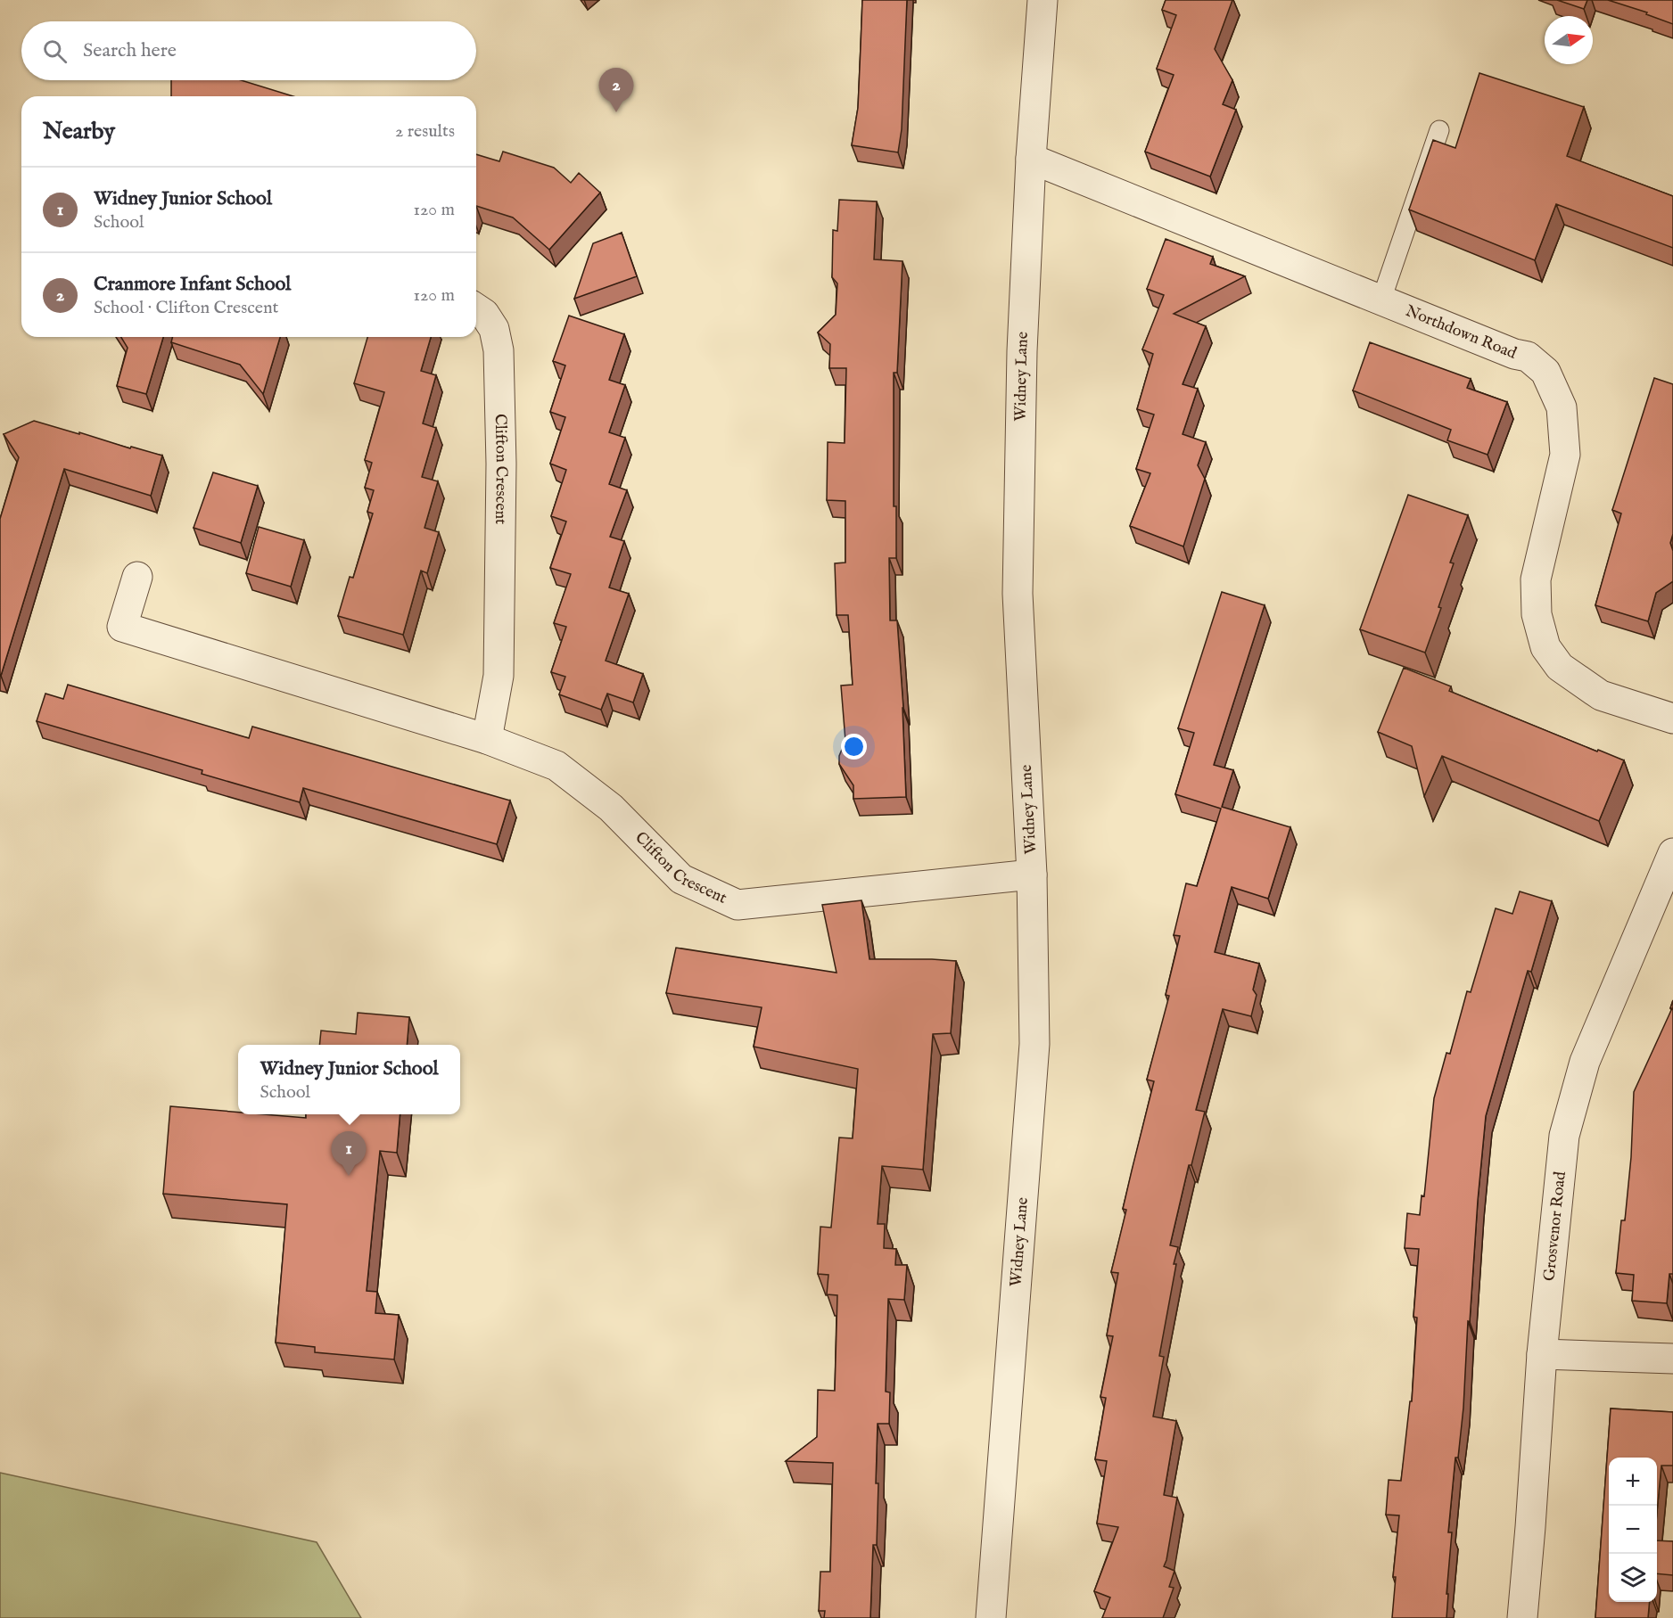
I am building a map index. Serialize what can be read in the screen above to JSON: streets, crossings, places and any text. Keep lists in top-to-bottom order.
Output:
{
  "streets": {
    "street": [
      "Northdown Road",
      "Widney Lane",
      "Clifton Crescent",
      "Grosvenor Road"
    ]
  },
  "crossings": [
    ["Northdown Road", "Widney Lane"],
    ["Widney Lane", "Clifton Crescent"]
  ],
  "north": "right",
  "page": {
    "search": "Search here",
    "pins": ["2", "1"],
    "heading": ["Nearby", "2 results"],
    "list": [
      {
        "mark": "1",
        "name": "Widney Junior School",
        "note": "School",
        "value": "120 m"
      },
      {
        "mark": "2",
        "name": "Cranmore Infant School",
        "note": "School · Clifton Crescent",
        "value": "120 m"
      }
    ],
    "popup": ["Widney Junior School", "School"],
    "map_buttons": ["+", "−"]
  }
}
